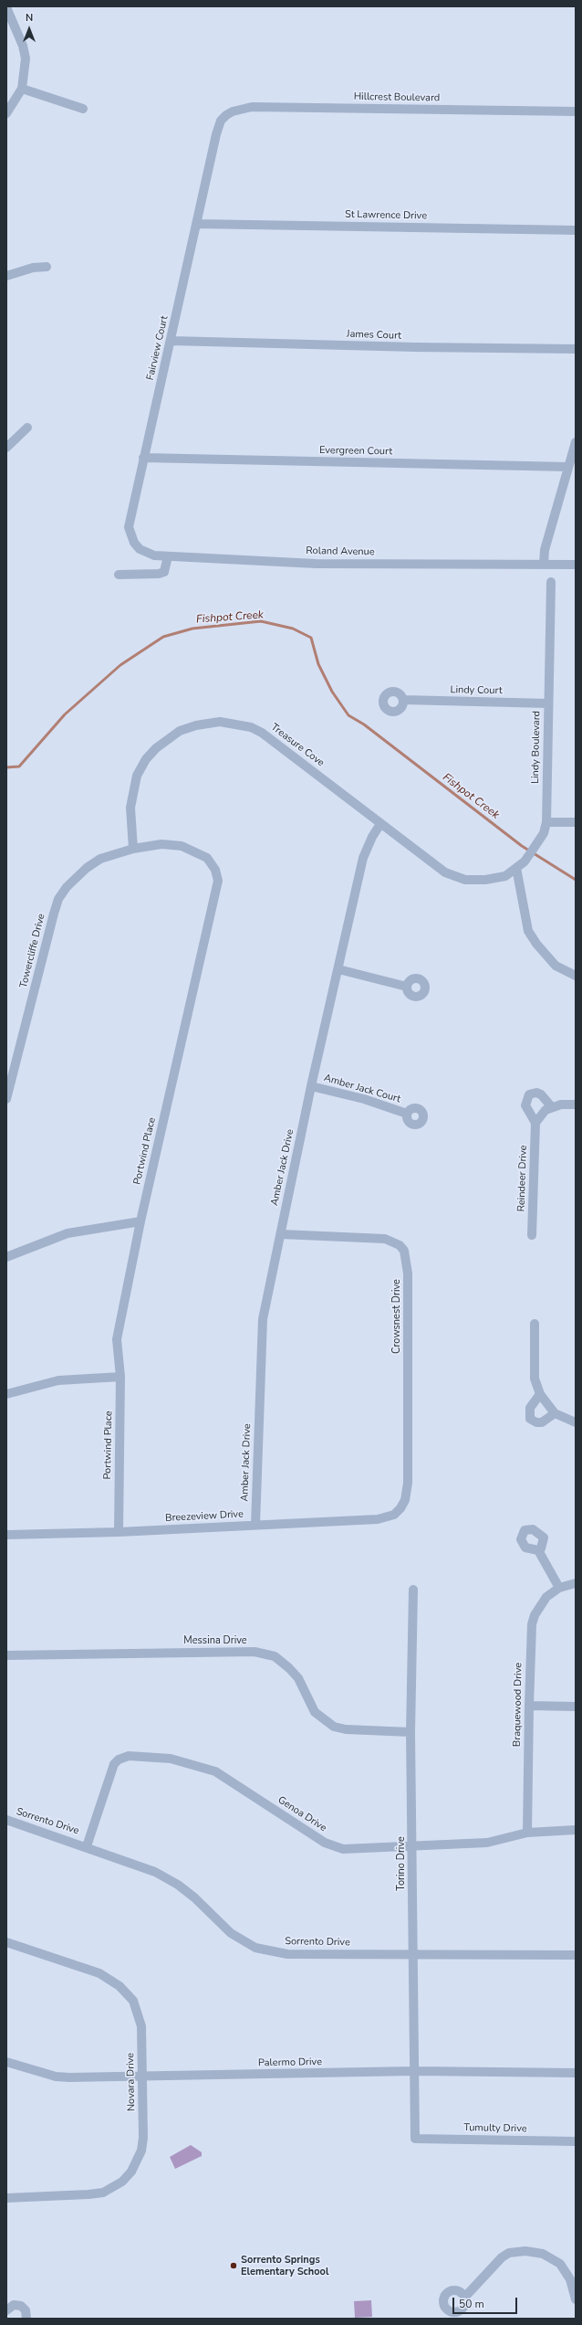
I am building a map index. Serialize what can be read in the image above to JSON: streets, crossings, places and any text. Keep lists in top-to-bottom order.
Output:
{
  "streets": {
    "street": [
      "Hillcrest Boulevard",
      "St Lawrence Drive",
      "James Court",
      "Fairview Court",
      "Evergreen Court",
      "Roland Avenue",
      "Lindy Court",
      "Treasure Cove",
      "Lindy Boulevard",
      "Towercliffe Drive",
      "Amber Jack Court",
      "Portwind Place",
      "Amber Jack Drive",
      "Reindeer Drive",
      "Crowsnest Drive",
      "Breezeview Drive",
      "Messina Drive",
      "Braquewood Drive",
      "Genoa Drive",
      "Sorrento Drive",
      "Torino Drive",
      "Palermo Drive",
      "Novara Drive",
      "Tumulty Drive"
    ]
  },
  "crossings": [
    ["Hillcrest Boulevard", "Fairview Court"],
    ["St Lawrence Drive", "Fairview Court"],
    ["James Court", "Fairview Court"],
    ["Fairview Court", "Evergreen Court"],
    ["Fairview Court", "Roland Avenue"],
    ["Lindy Court", "Lindy Boulevard"],
    ["Treasure Cove", "Lindy Boulevard"],
    ["Treasure Cove", "Towercliffe Drive"],
    ["Treasure Cove", "Portwind Place"],
    ["Treasure Cove", "Amber Jack Drive"],
    ["Towercliffe Drive", "Portwind Place"],
    ["Amber Jack Court", "Amber Jack Drive"],
    ["Portwind Place", "Breezeview Drive"],
    ["Amber Jack Drive", "Crowsnest Drive"],
    ["Amber Jack Drive", "Breezeview Drive"],
    ["Crowsnest Drive", "Breezeview Drive"],
    ["Messina Drive", "Torino Drive"],
    ["Braquewood Drive", "Genoa Drive"],
    ["Genoa Drive", "Sorrento Drive"],
    ["Genoa Drive", "Torino Drive"],
    ["Sorrento Drive", "Torino Drive"],
    ["Torino Drive", "Palermo Drive"],
    ["Torino Drive", "Tumulty Drive"],
    ["Palermo Drive", "Novara Drive"]
  ],
  "water": ["Fishpot Creek"],
  "places": ["Sorrento Springs Elementary School"],
  "scale_bar": "50 m",
  "north": "top"
}
